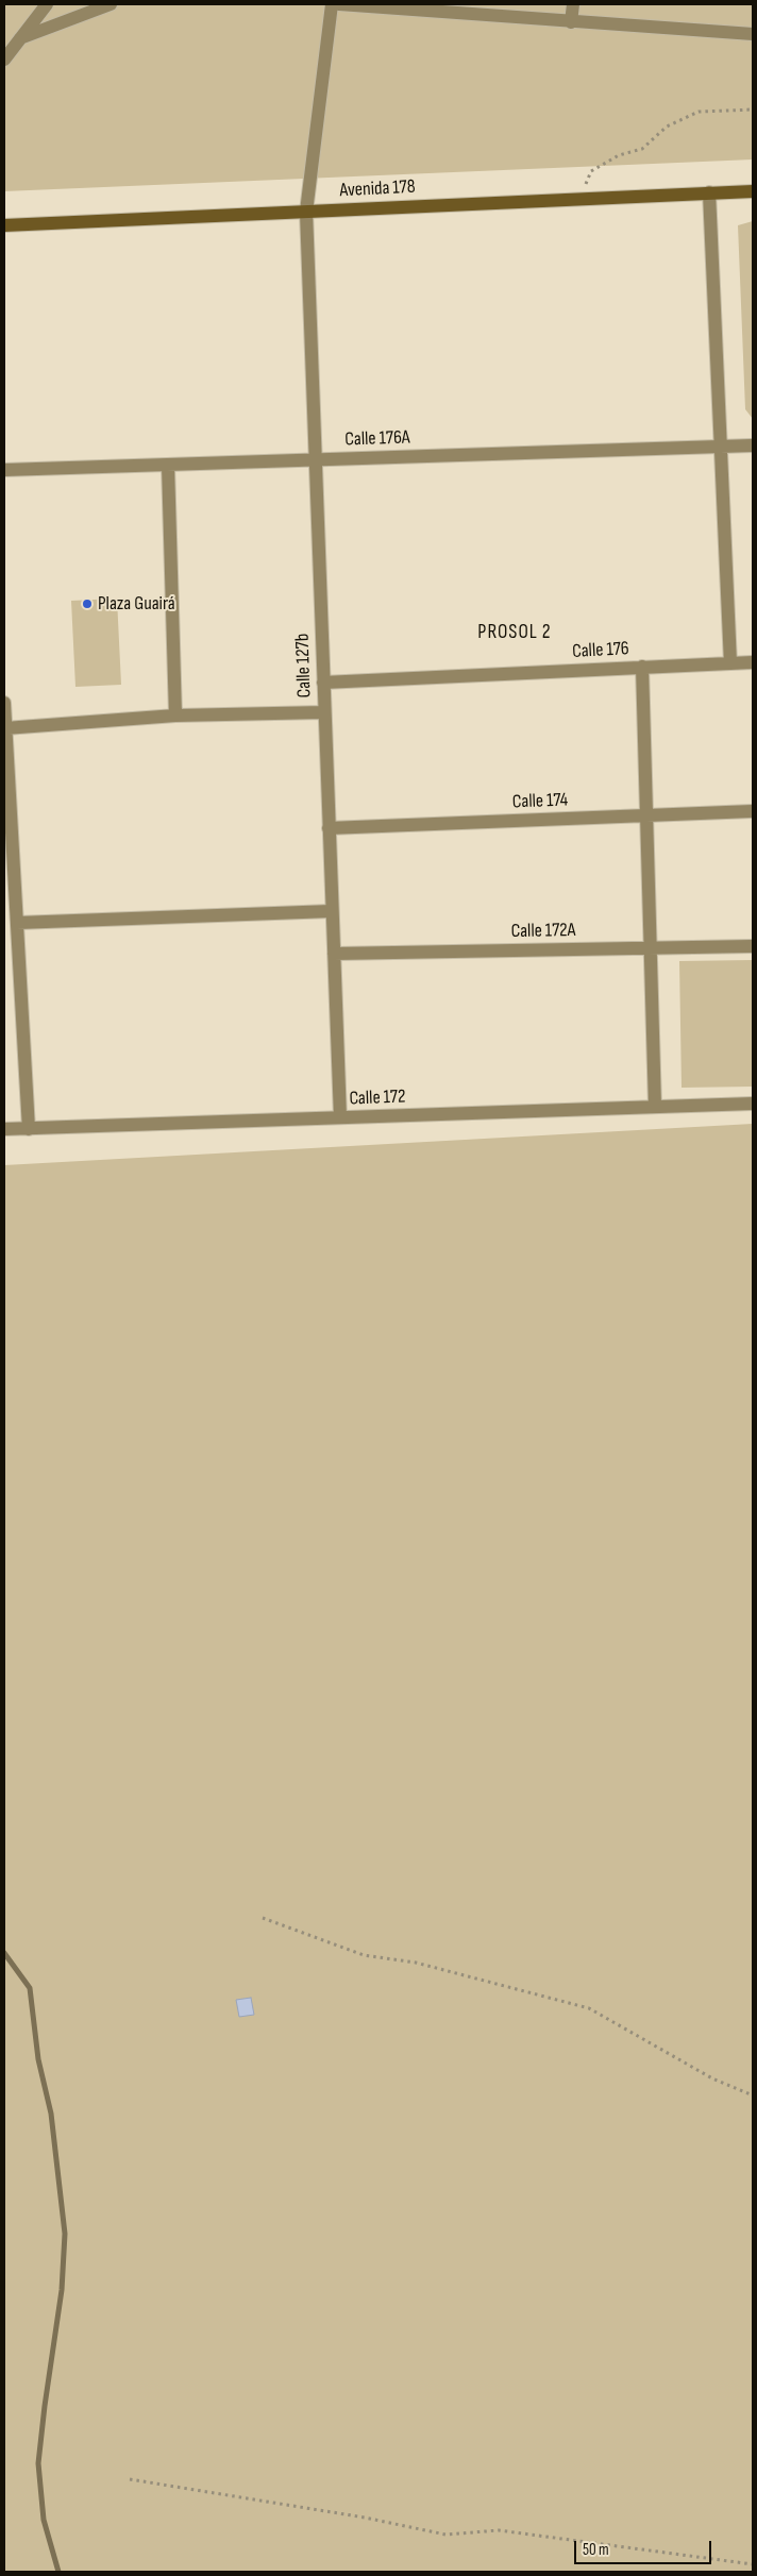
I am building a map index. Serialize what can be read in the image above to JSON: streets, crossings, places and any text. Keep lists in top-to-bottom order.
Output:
{
  "streets": {
    "main road": ["Avenida 178"],
    "street": [
      "Calle 176A",
      "Calle 176",
      "Calle 127b",
      "Calle 174",
      "Calle 172A",
      "Calle 172"
    ]
  },
  "crossings": [
    ["Avenida 178", "Calle 127b"],
    ["Calle 176A", "Calle 127b"],
    ["Calle 176", "Calle 127b"],
    ["Calle 127b", "Calle 174"],
    ["Calle 127b", "Calle 172A"],
    ["Calle 127b", "Calle 172"]
  ],
  "districts": ["PROSOL 2"],
  "places": ["Plaza Guairá"],
  "scale_bar": "50 m"
}
